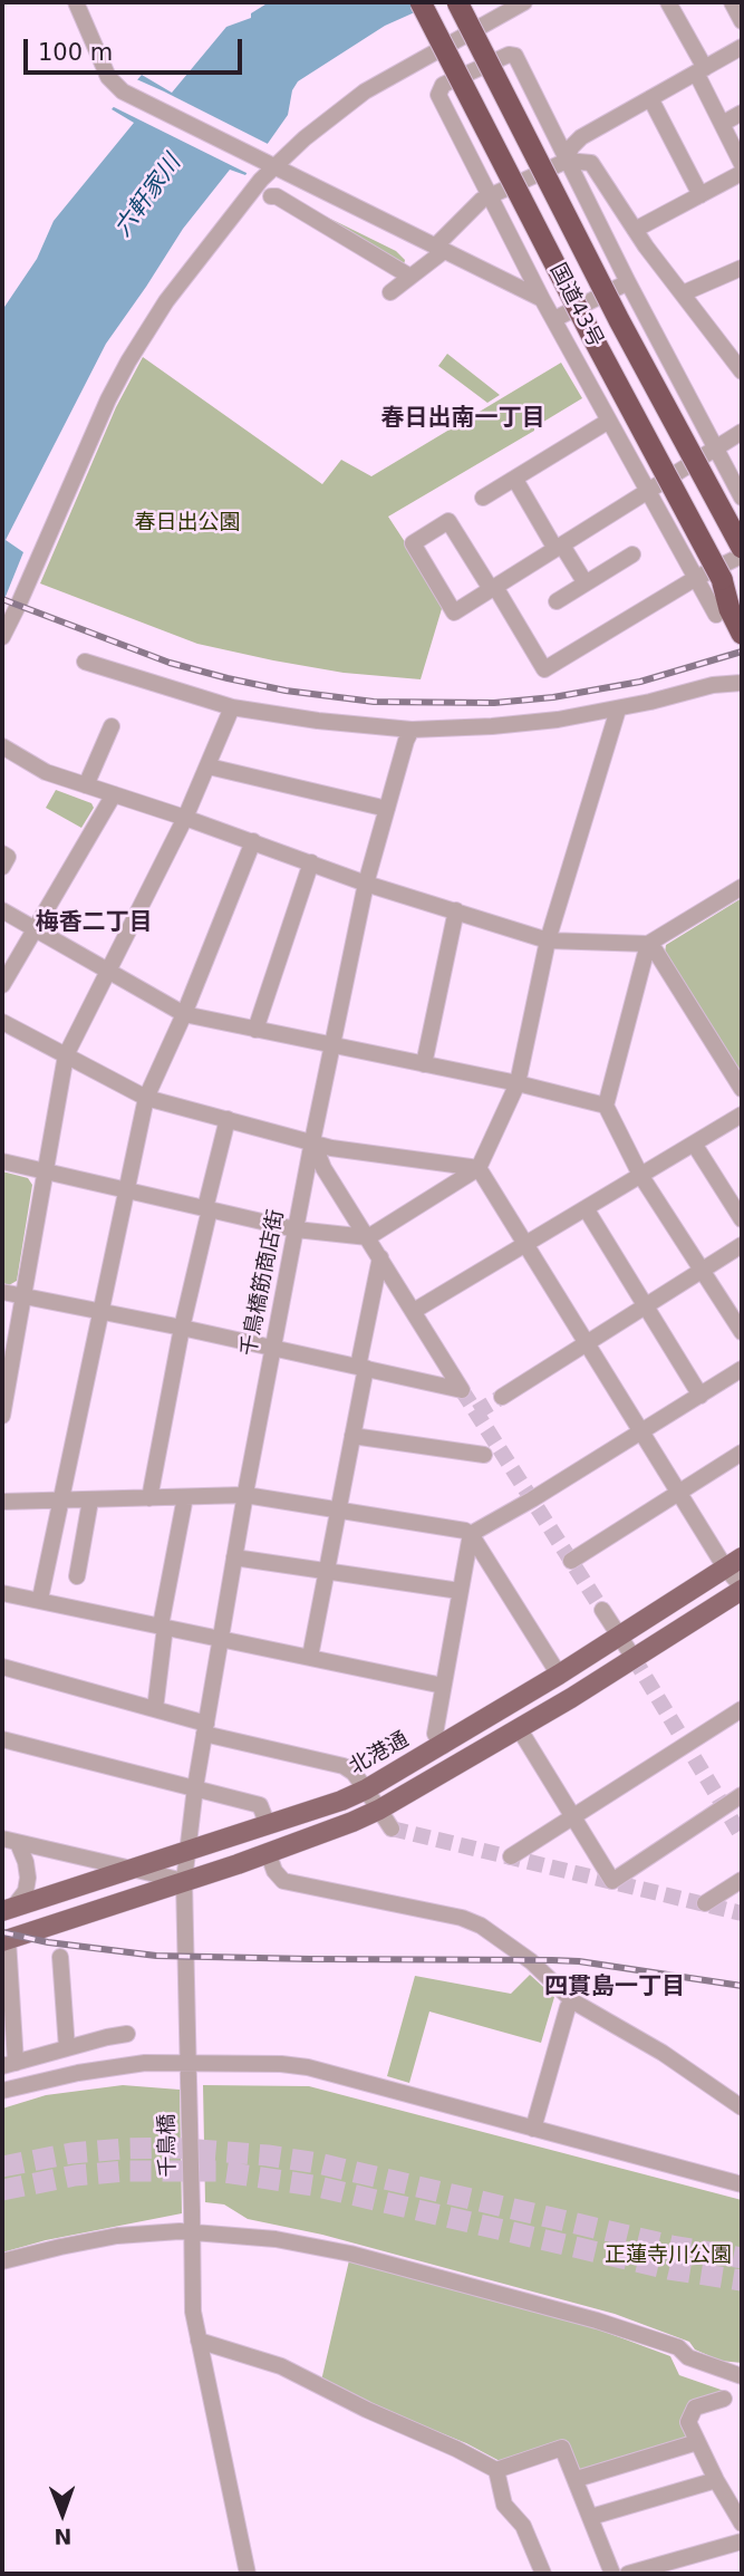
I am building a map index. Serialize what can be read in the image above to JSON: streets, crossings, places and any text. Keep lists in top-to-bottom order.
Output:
{
  "streets": {
    "highway": ["国道43号"],
    "main road": ["北港通"],
    "street": ["千鳥橋筋商店街", "千鳥橋"]
  },
  "crossings": [
    ["千鳥橋筋商店街", "北港通"],
    ["千鳥橋筋商店街", "千鳥橋"]
  ],
  "districts": ["春日出南一丁目", "梅香二丁目", "四貫島一丁目"],
  "water": ["六軒家川"],
  "parks": ["春日出公園", "正蓮寺川公園"],
  "scale_bar": "100 m",
  "north": "bottom"
}
